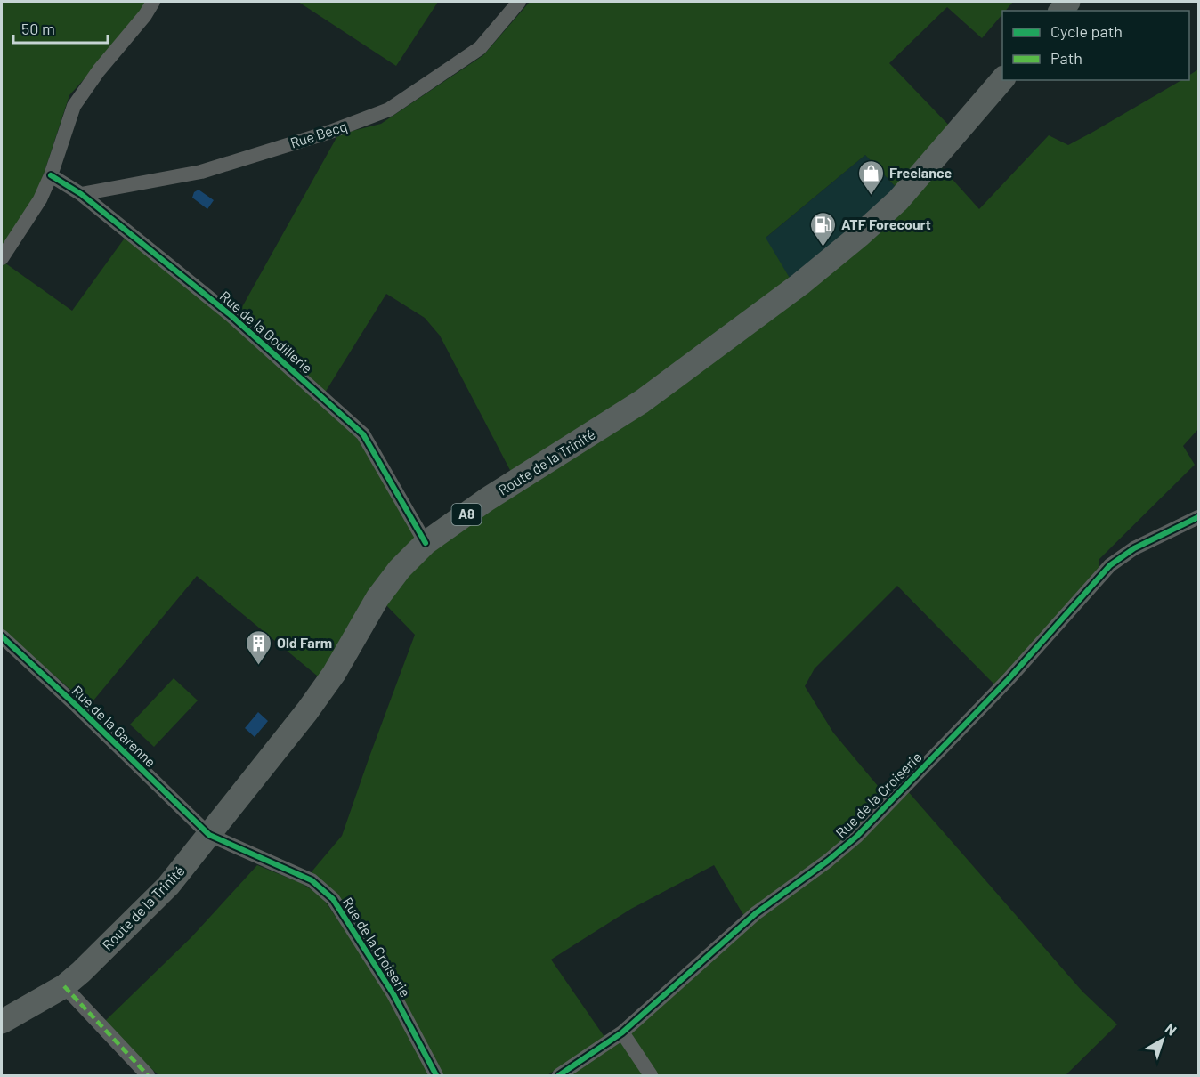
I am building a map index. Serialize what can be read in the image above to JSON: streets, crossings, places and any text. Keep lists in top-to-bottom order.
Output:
{
  "streets": {
    "main road": ["Route de la Trinité", "A8"],
    "street": [
      "Rue Becq",
      "Rue de la Godillerie",
      "Rue de la Garenne",
      "Rue de la Croiserie"
    ]
  },
  "crossings": [
    ["Rue Becq", "Rue de la Godillerie"],
    ["Rue de la Godillerie", "Route de la Trinité"],
    ["Route de la Trinité", "Rue de la Garenne"],
    ["Route de la Trinité", "Rue de la Croiserie"],
    ["Rue de la Garenne", "Rue de la Croiserie"]
  ],
  "places": {
    "shop": ["Freelance"],
    "fuel station": ["ATF Forecourt"],
    "building": ["Old Farm"]
  },
  "legend": ["Cycle path", "Path"],
  "scale_bar": "50 m",
  "north": "top right"
}
